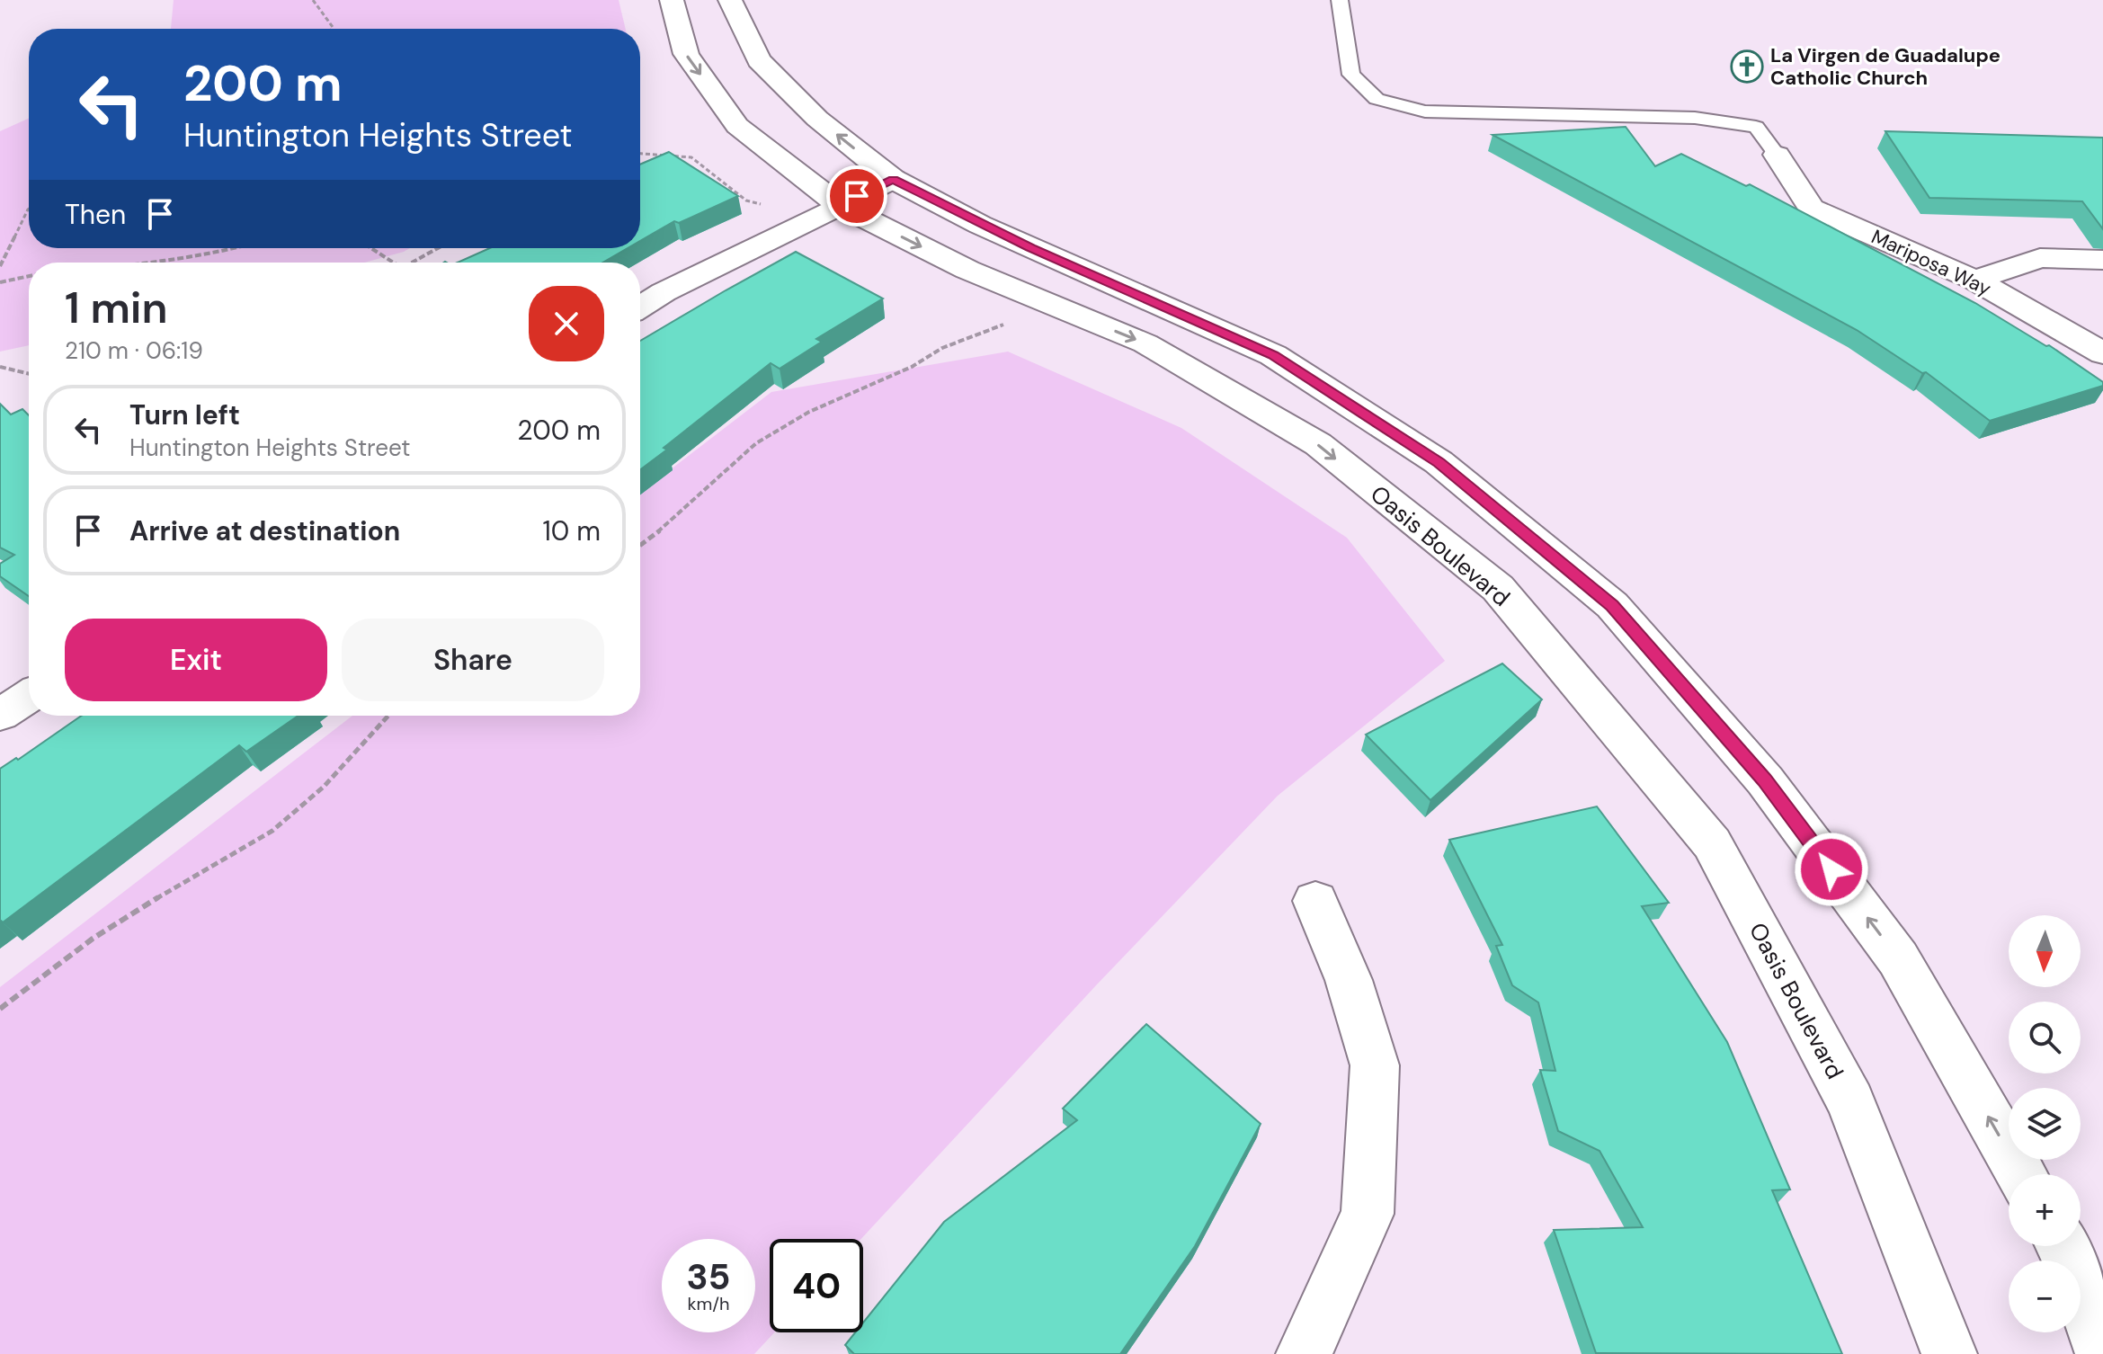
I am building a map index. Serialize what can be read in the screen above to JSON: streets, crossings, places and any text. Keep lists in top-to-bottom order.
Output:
{
  "streets": {
    "street": ["Mariposa Way", "Oasis Boulevard"]
  },
  "places": {
    "church": ["La Virgen de Guadalupe Catholic Church"]
  },
  "north": "bottom",
  "page": {
    "turn": ["200 m", "Huntington Heights Street"],
    "then": "Then",
    "heading": ["1 min", "210 m · 06:19"],
    "list": [
      {
        "name": "Turn left",
        "note": "Huntington Heights Street",
        "value": "200 m"
      },
      {
        "name": "Arrive at destination",
        "value": "10 m"
      }
    ],
    "buttons": ["Exit", "Share"],
    "map_buttons": ["+", "−"],
    "speed": "35 km/h",
    "limit": "40"
  }
}
